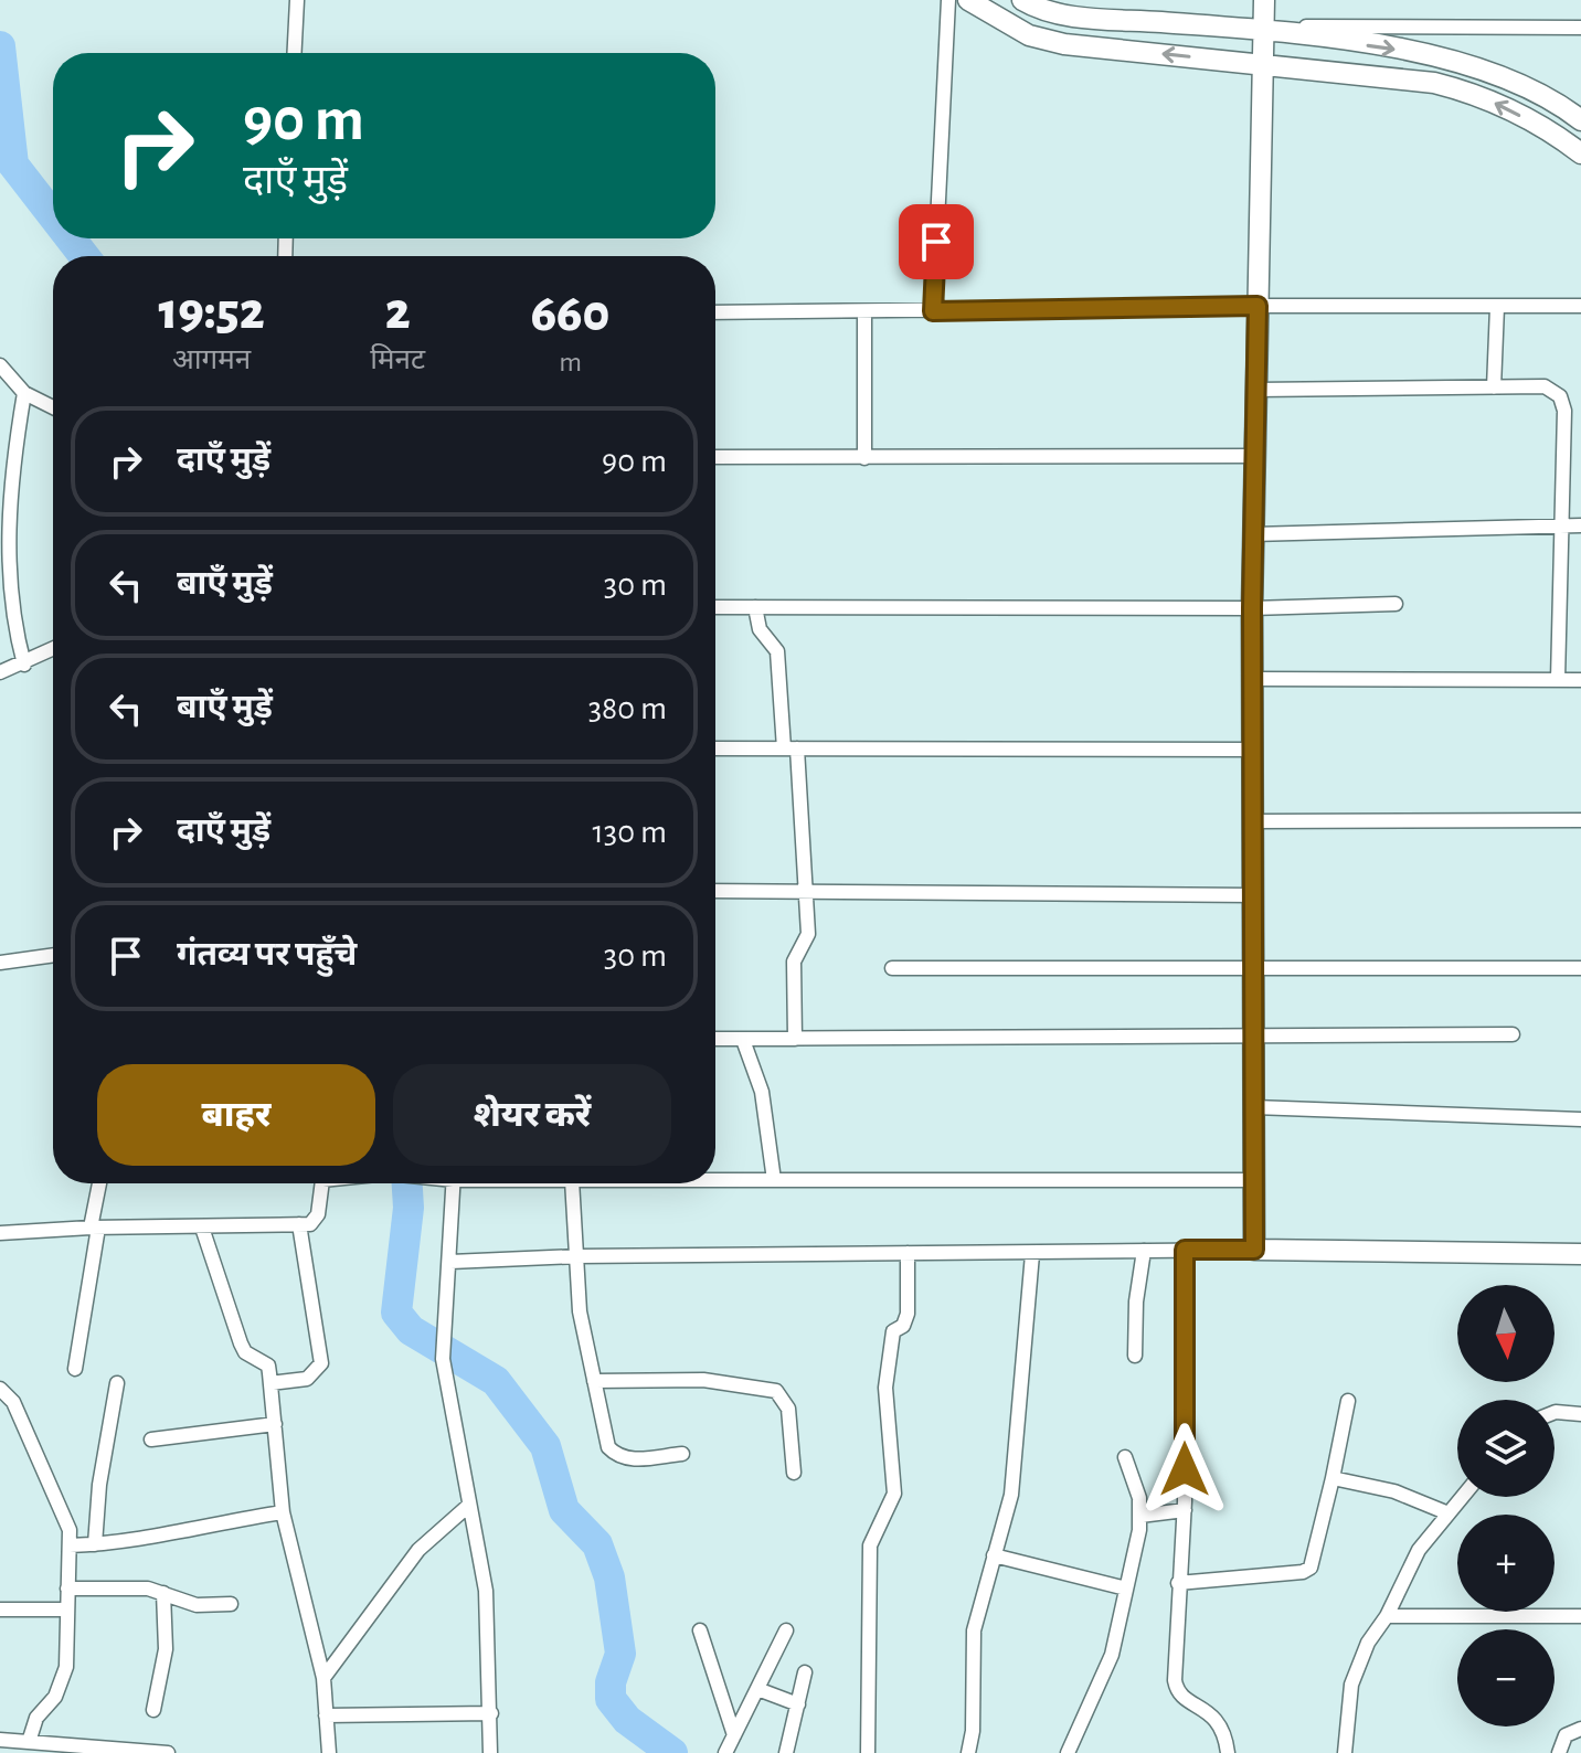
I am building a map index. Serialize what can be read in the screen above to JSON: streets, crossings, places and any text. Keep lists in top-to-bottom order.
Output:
{
  "north": "bottom",
  "page": {
    "turn": ["90 m", "दाएँ मुड़ें"],
    "eta": [
      "19:52",
      "आगमन",
      "2",
      "मिनट",
      "660",
      "m"
    ],
    "list": [
      {
        "name": "दाएँ मुड़ें",
        "value": "90 m"
      },
      {
        "name": "बाएँ मुड़ें",
        "value": "30 m"
      },
      {
        "name": "बाएँ मुड़ें",
        "value": "380 m"
      },
      {
        "name": "दाएँ मुड़ें",
        "value": "130 m"
      },
      {
        "name": "गंतव्य पर पहुँचे",
        "value": "30 m"
      }
    ],
    "buttons": ["बाहर", "शेयर करें"],
    "map_buttons": ["+", "−"]
  }
}
